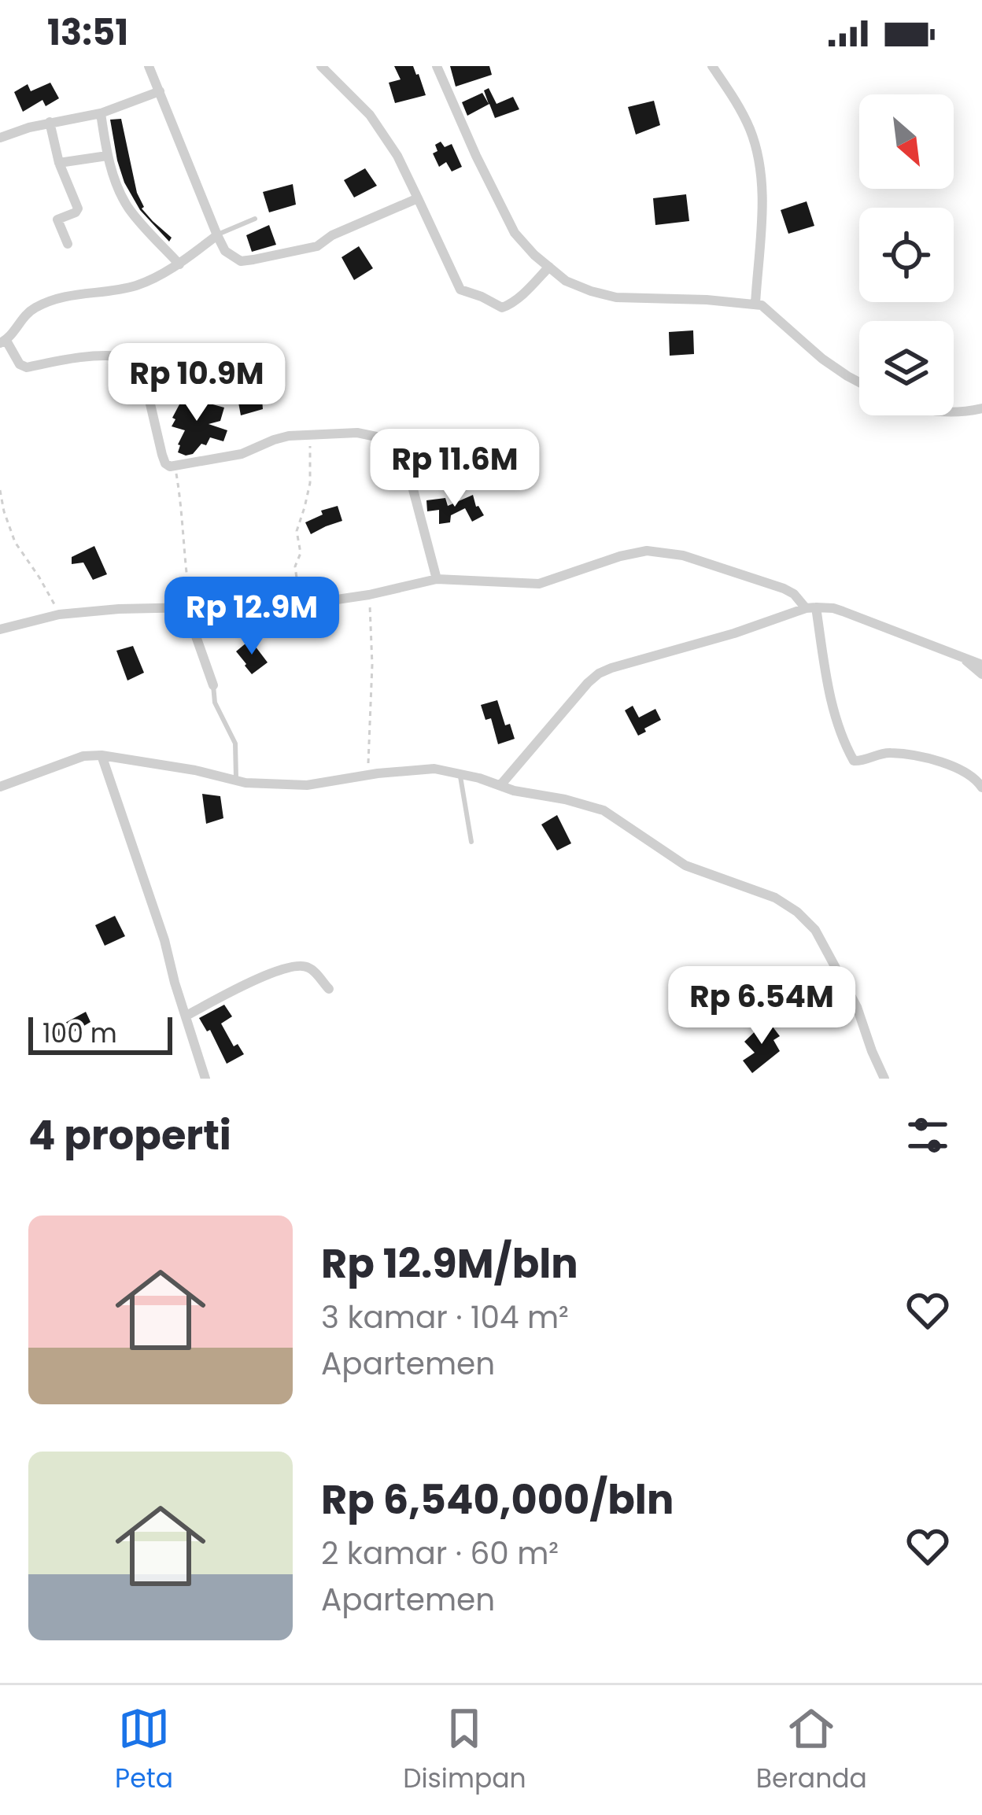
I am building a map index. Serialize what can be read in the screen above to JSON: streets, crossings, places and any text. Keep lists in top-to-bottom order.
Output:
{
  "scale_bar": "100 m",
  "north": "bottom right",
  "page": {
    "status": "13:51",
    "price": [
      "Rp 10.9M",
      "Rp 11.6M",
      "Rp 12.9M",
      "Rp 6.54M"
    ],
    "scale": "100 m",
    "heading": "4 properti",
    "list": [
      {
        "name": "Rp 12.9M/bln",
        "note": "3 kamar · 104 m² · Apartemen"
      },
      {
        "name": "Rp 6,540,000/bln",
        "note": "2 kamar · 60 m² · Apartemen"
      }
    ],
    "tabs": ["Peta", "Disimpan", "Beranda"]
  }
}
